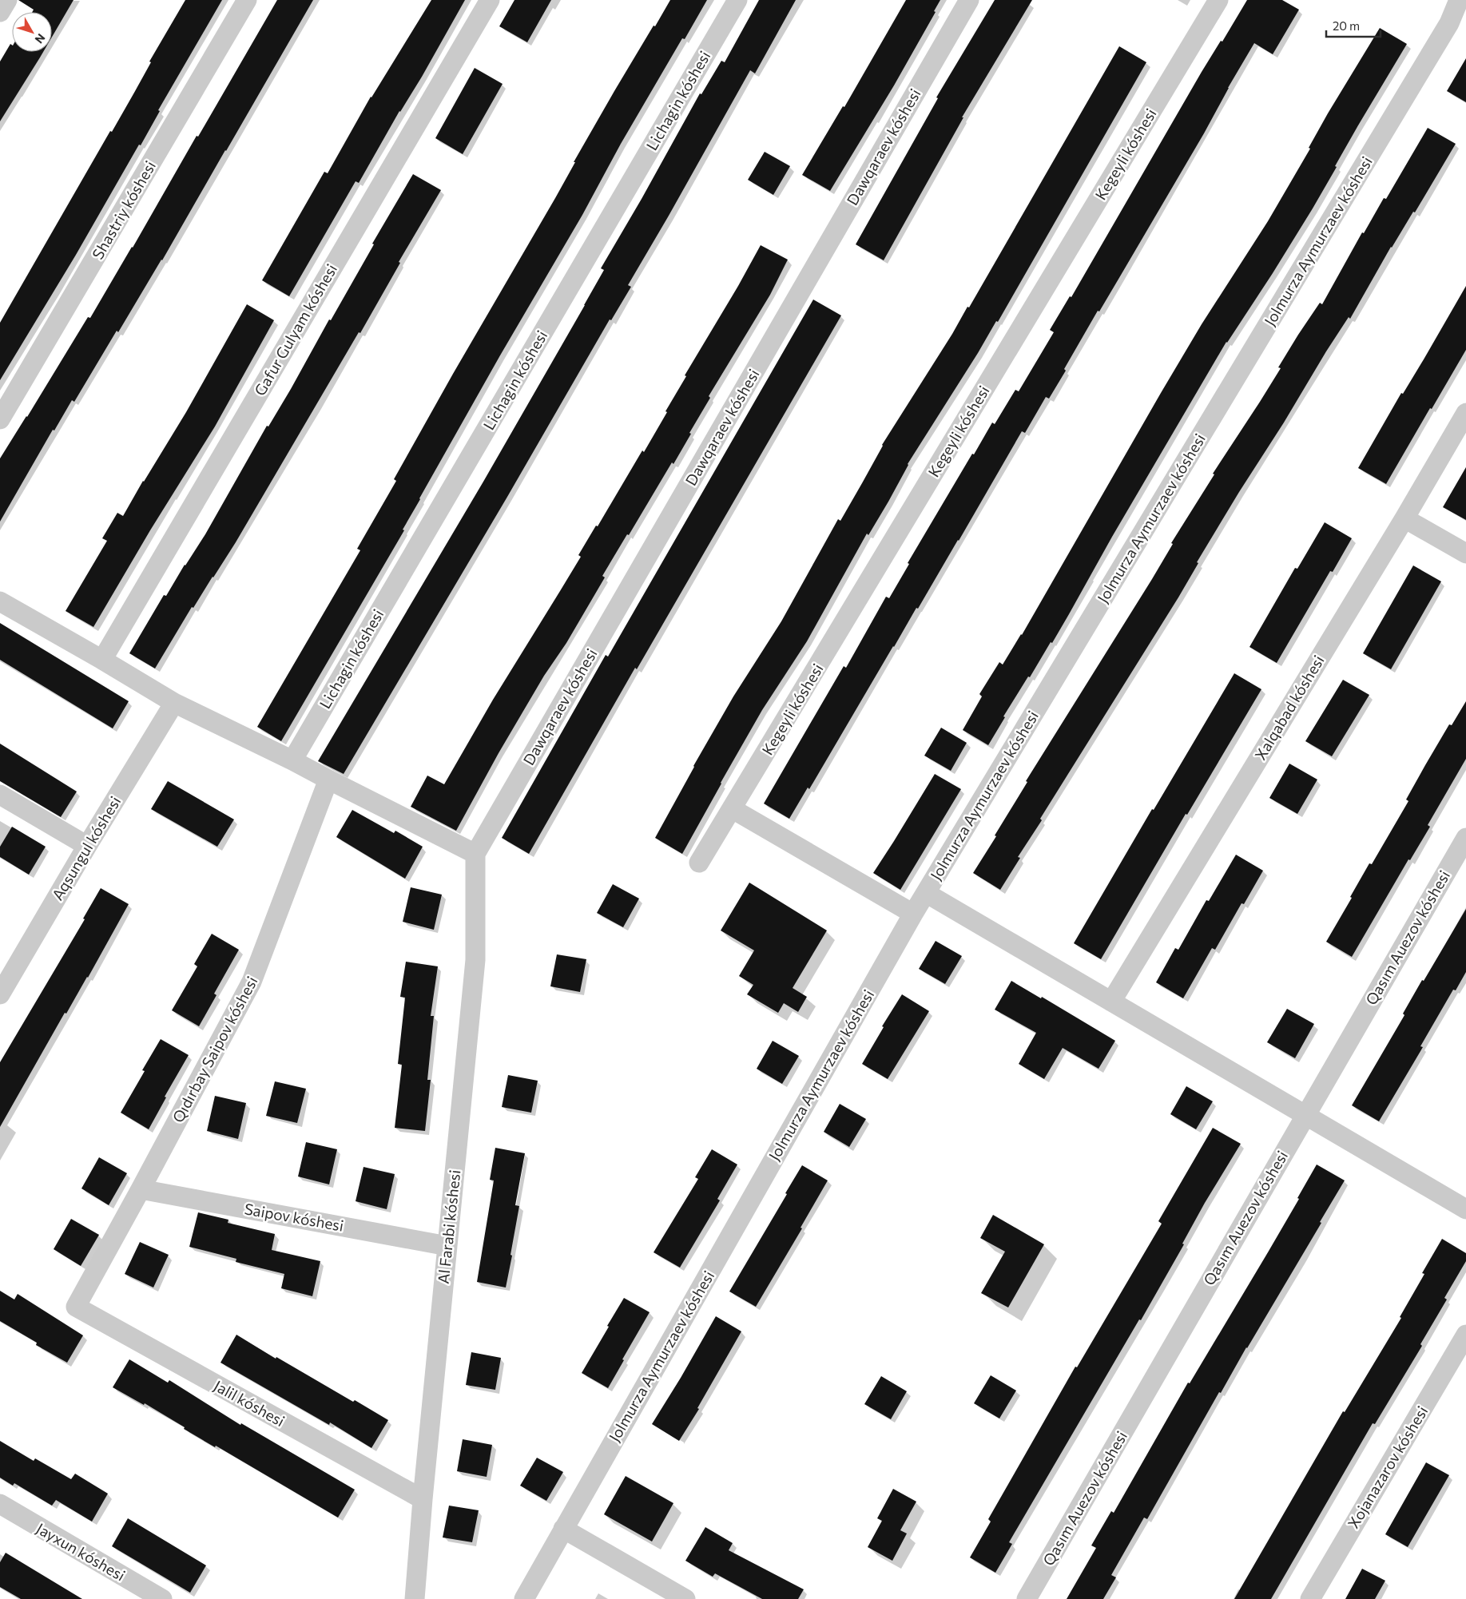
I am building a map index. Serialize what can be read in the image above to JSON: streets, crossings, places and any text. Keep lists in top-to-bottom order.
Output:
{
  "streets": {
    "street": [
      "Lichagin kóshesi",
      "Dawqaraev kóshesi",
      "Kegeyli kóshesi",
      "Shastriy kóshesi",
      "Jolmurza Aymurzaev kóshesi",
      "Gafur Gulyam kóshesi",
      "Xalqabad kóshesi",
      "Aqsungul kóshesi",
      "Qasım Auezov kóshesi",
      "Qıdırbay Saipov kóshesi",
      "Saipov kóshesi",
      "Al Farabi kóshesi",
      "Jalil kóshesi",
      "Xojanazarov kóshesi",
      "Jayxun kóshesi"
    ]
  },
  "crossings": [
    ["Dawqaraev kóshesi", "Al Farabi kóshesi"],
    ["Qıdırbay Saipov kóshesi", "Saipov kóshesi"],
    ["Qıdırbay Saipov kóshesi", "Jalil kóshesi"],
    ["Saipov kóshesi", "Al Farabi kóshesi"],
    ["Al Farabi kóshesi", "Jalil kóshesi"]
  ],
  "scale_bar": "20 m",
  "north": "bottom right"
}
